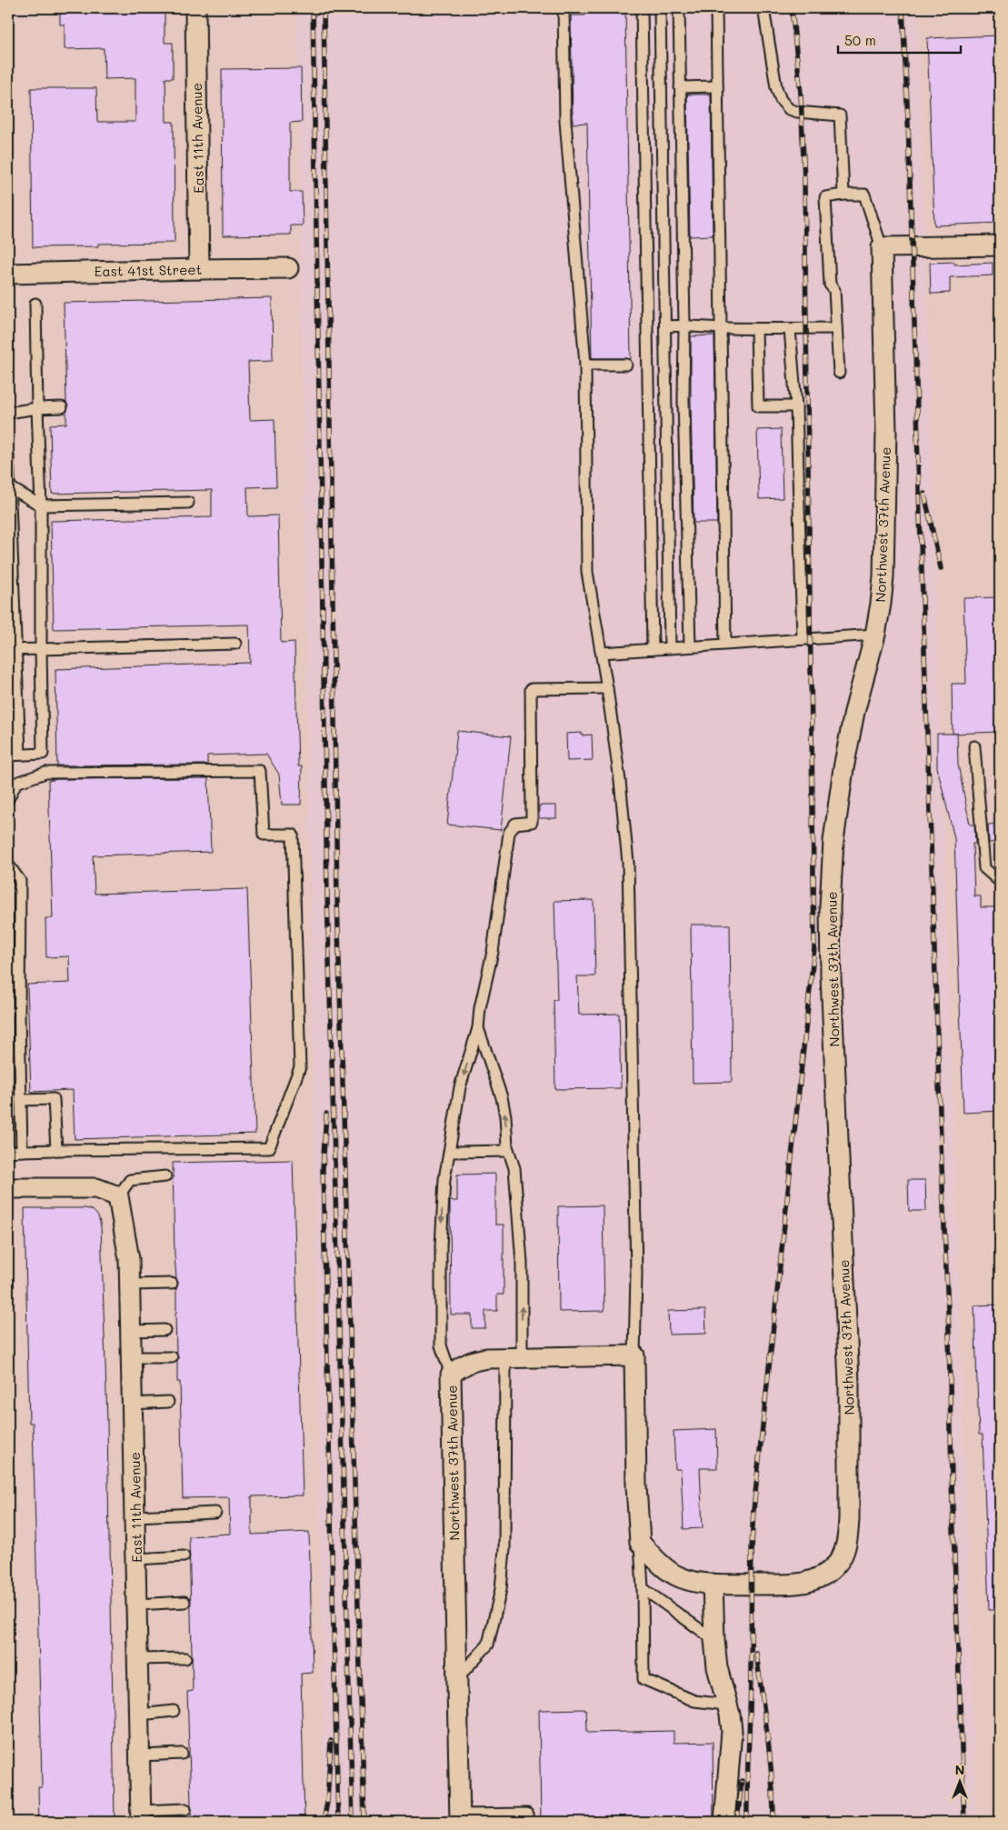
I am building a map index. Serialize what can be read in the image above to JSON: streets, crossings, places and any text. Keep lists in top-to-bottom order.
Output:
{
  "streets": {
    "street": ["East 11th Avenue", "East 41st Street", "Northwest 37th Avenue"]
  },
  "crossings": [
    ["East 11th Avenue", "East 41st Street"]
  ],
  "scale_bar": "50 m",
  "north": "top"
}
